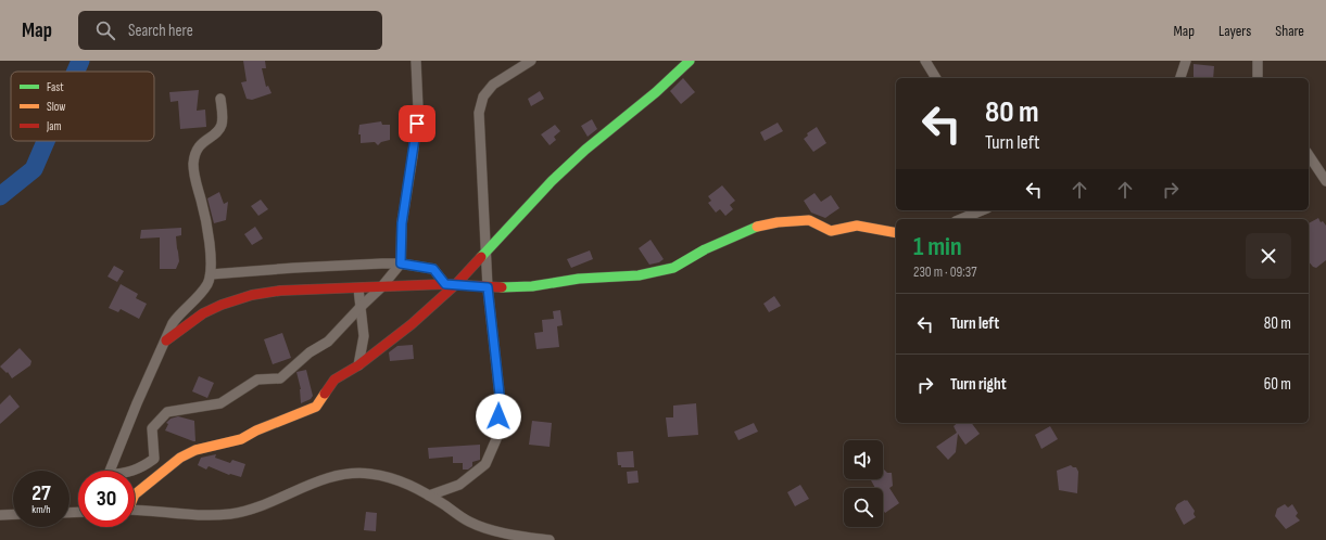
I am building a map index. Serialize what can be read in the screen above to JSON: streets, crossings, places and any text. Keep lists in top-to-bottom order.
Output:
{
  "legend": ["Fast", "Slow", "Jam"],
  "page": {
    "header": "Map",
    "search": "Search here",
    "nav": ["Map", "Layers", "Share"],
    "turn": ["80 m", "Turn left"],
    "heading": ["1 min", "230 m · 09:37"],
    "list": [
      {
        "name": "Turn left",
        "value": "80 m"
      },
      {
        "name": "Turn right",
        "value": "60 m"
      }
    ],
    "speed": "27 km/h",
    "limit": "30"
  }
}
